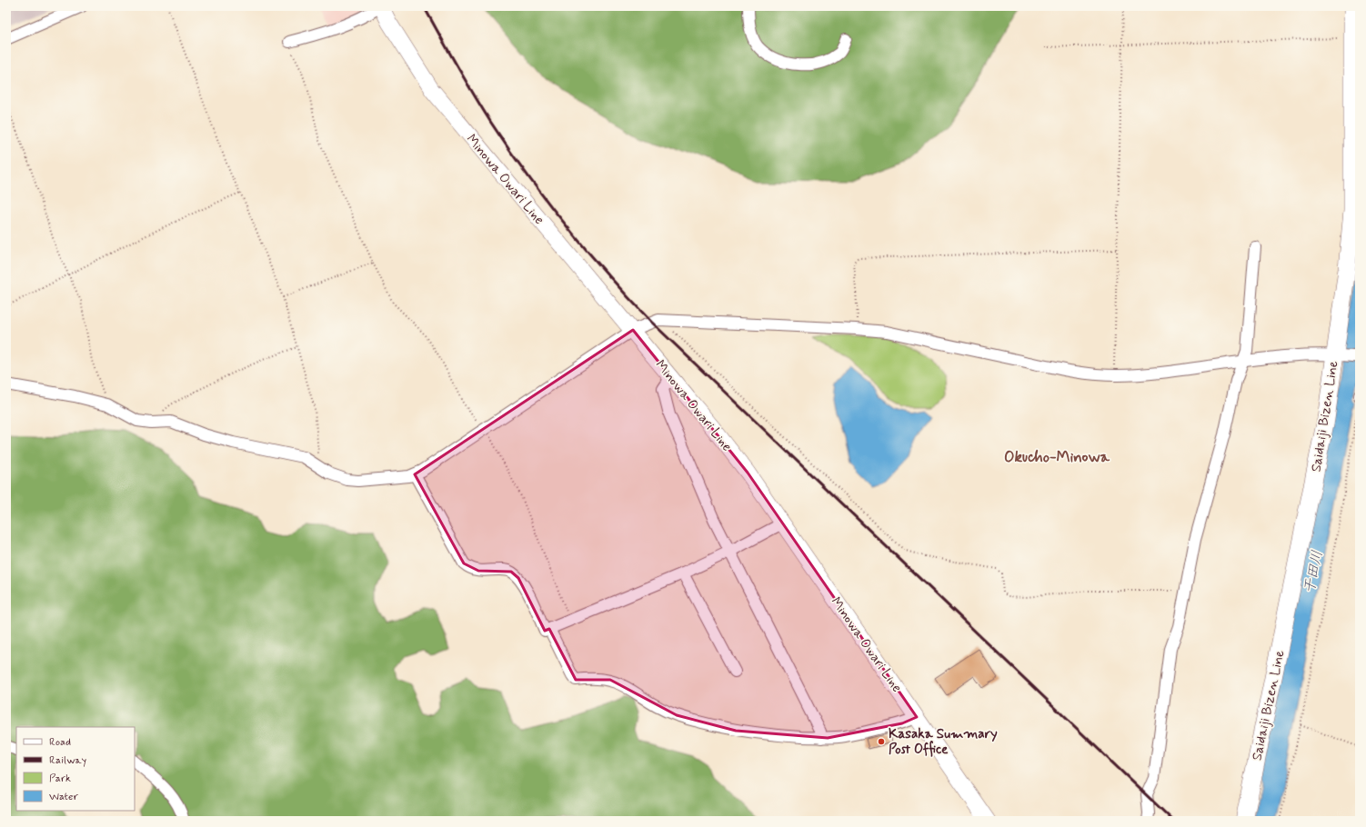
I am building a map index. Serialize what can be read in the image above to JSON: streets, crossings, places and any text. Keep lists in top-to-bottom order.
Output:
{
  "streets": {
    "main road": ["Minowa Owari Line", "Saidaiji Bizen Line"]
  },
  "districts": ["Okucho-Minowa"],
  "water": ["干田川"],
  "places": ["Kasaka Summary Post Office"],
  "legend": [
    "Road",
    "Railway",
    "Park",
    "Water"
  ]
}
